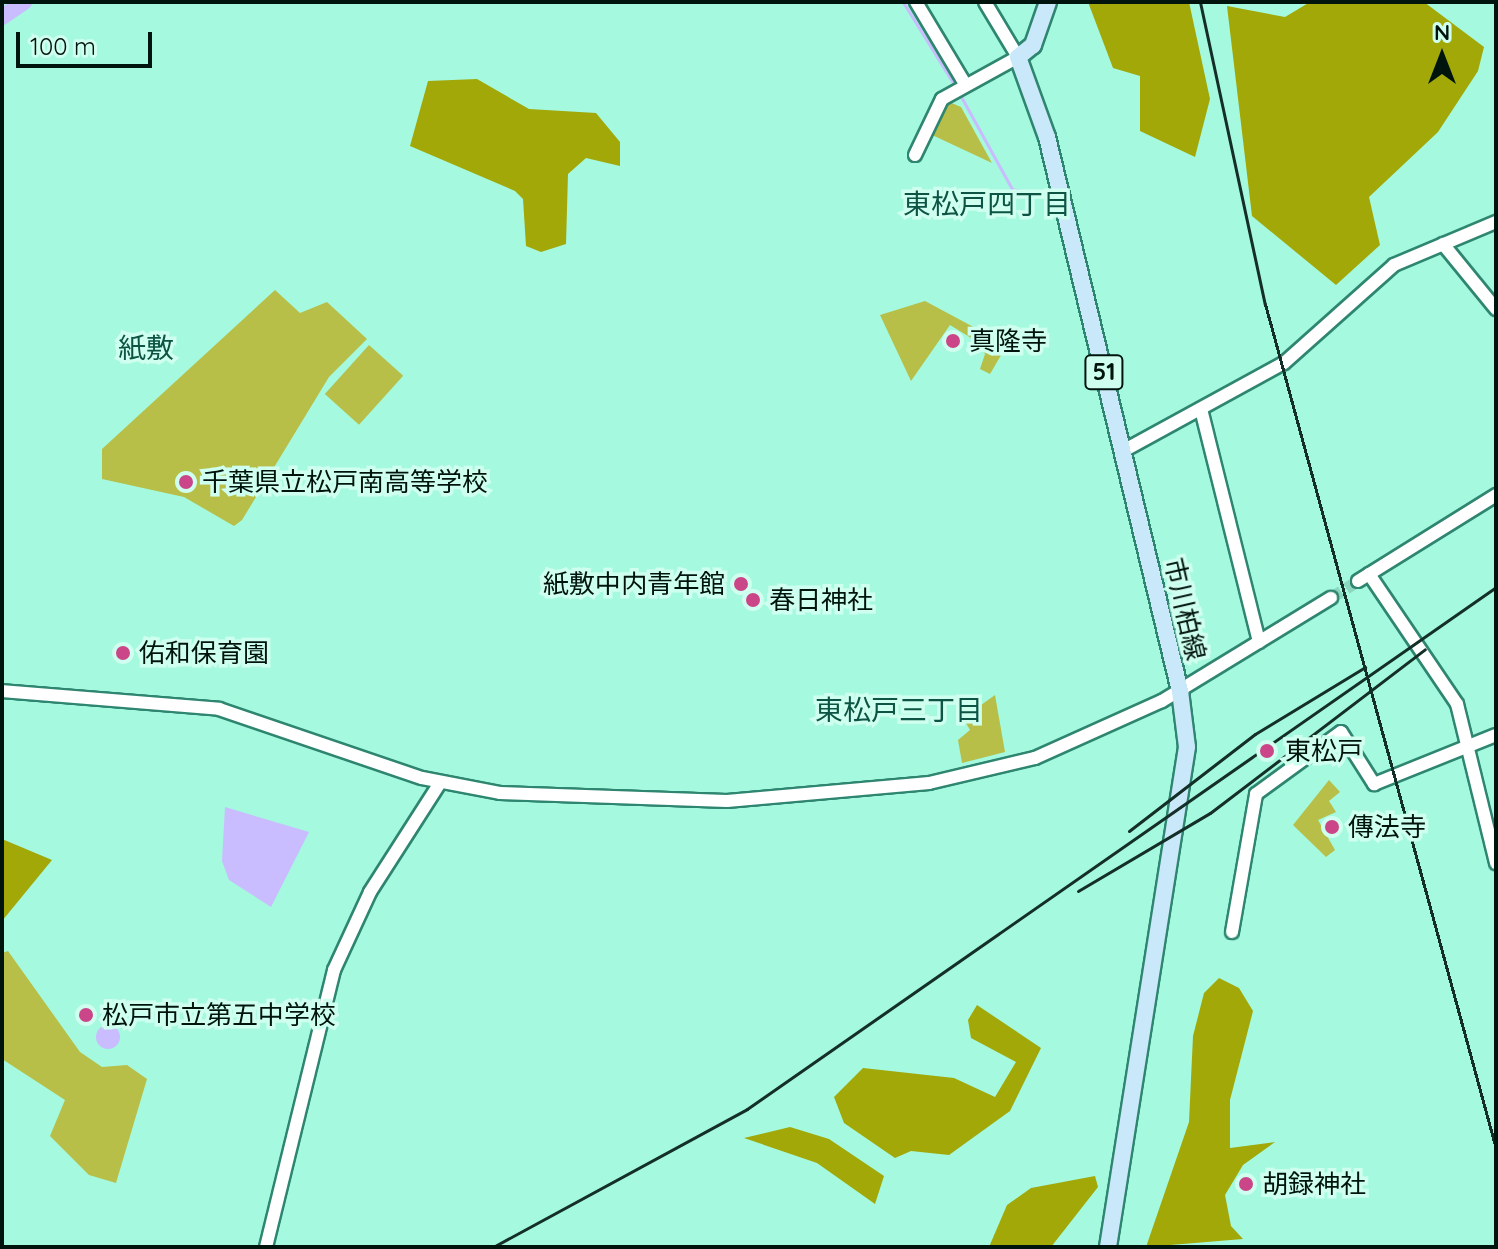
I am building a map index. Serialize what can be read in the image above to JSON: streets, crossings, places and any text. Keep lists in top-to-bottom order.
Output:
{
  "streets": {
    "main road": ["51", "市川柏線"]
  },
  "districts": ["東松戸四丁目", "紙敷", "東松戸三丁目"],
  "places": [
    "真隆寺",
    "千葉県立松戸南高等学校",
    "紙敷中内青年館",
    "春日神社",
    "佑和保育園",
    "東松戸",
    "傳法寺",
    "松戸市立第五中学校",
    "胡録神社"
  ],
  "scale_bar": "100 m",
  "north": "top"
}
